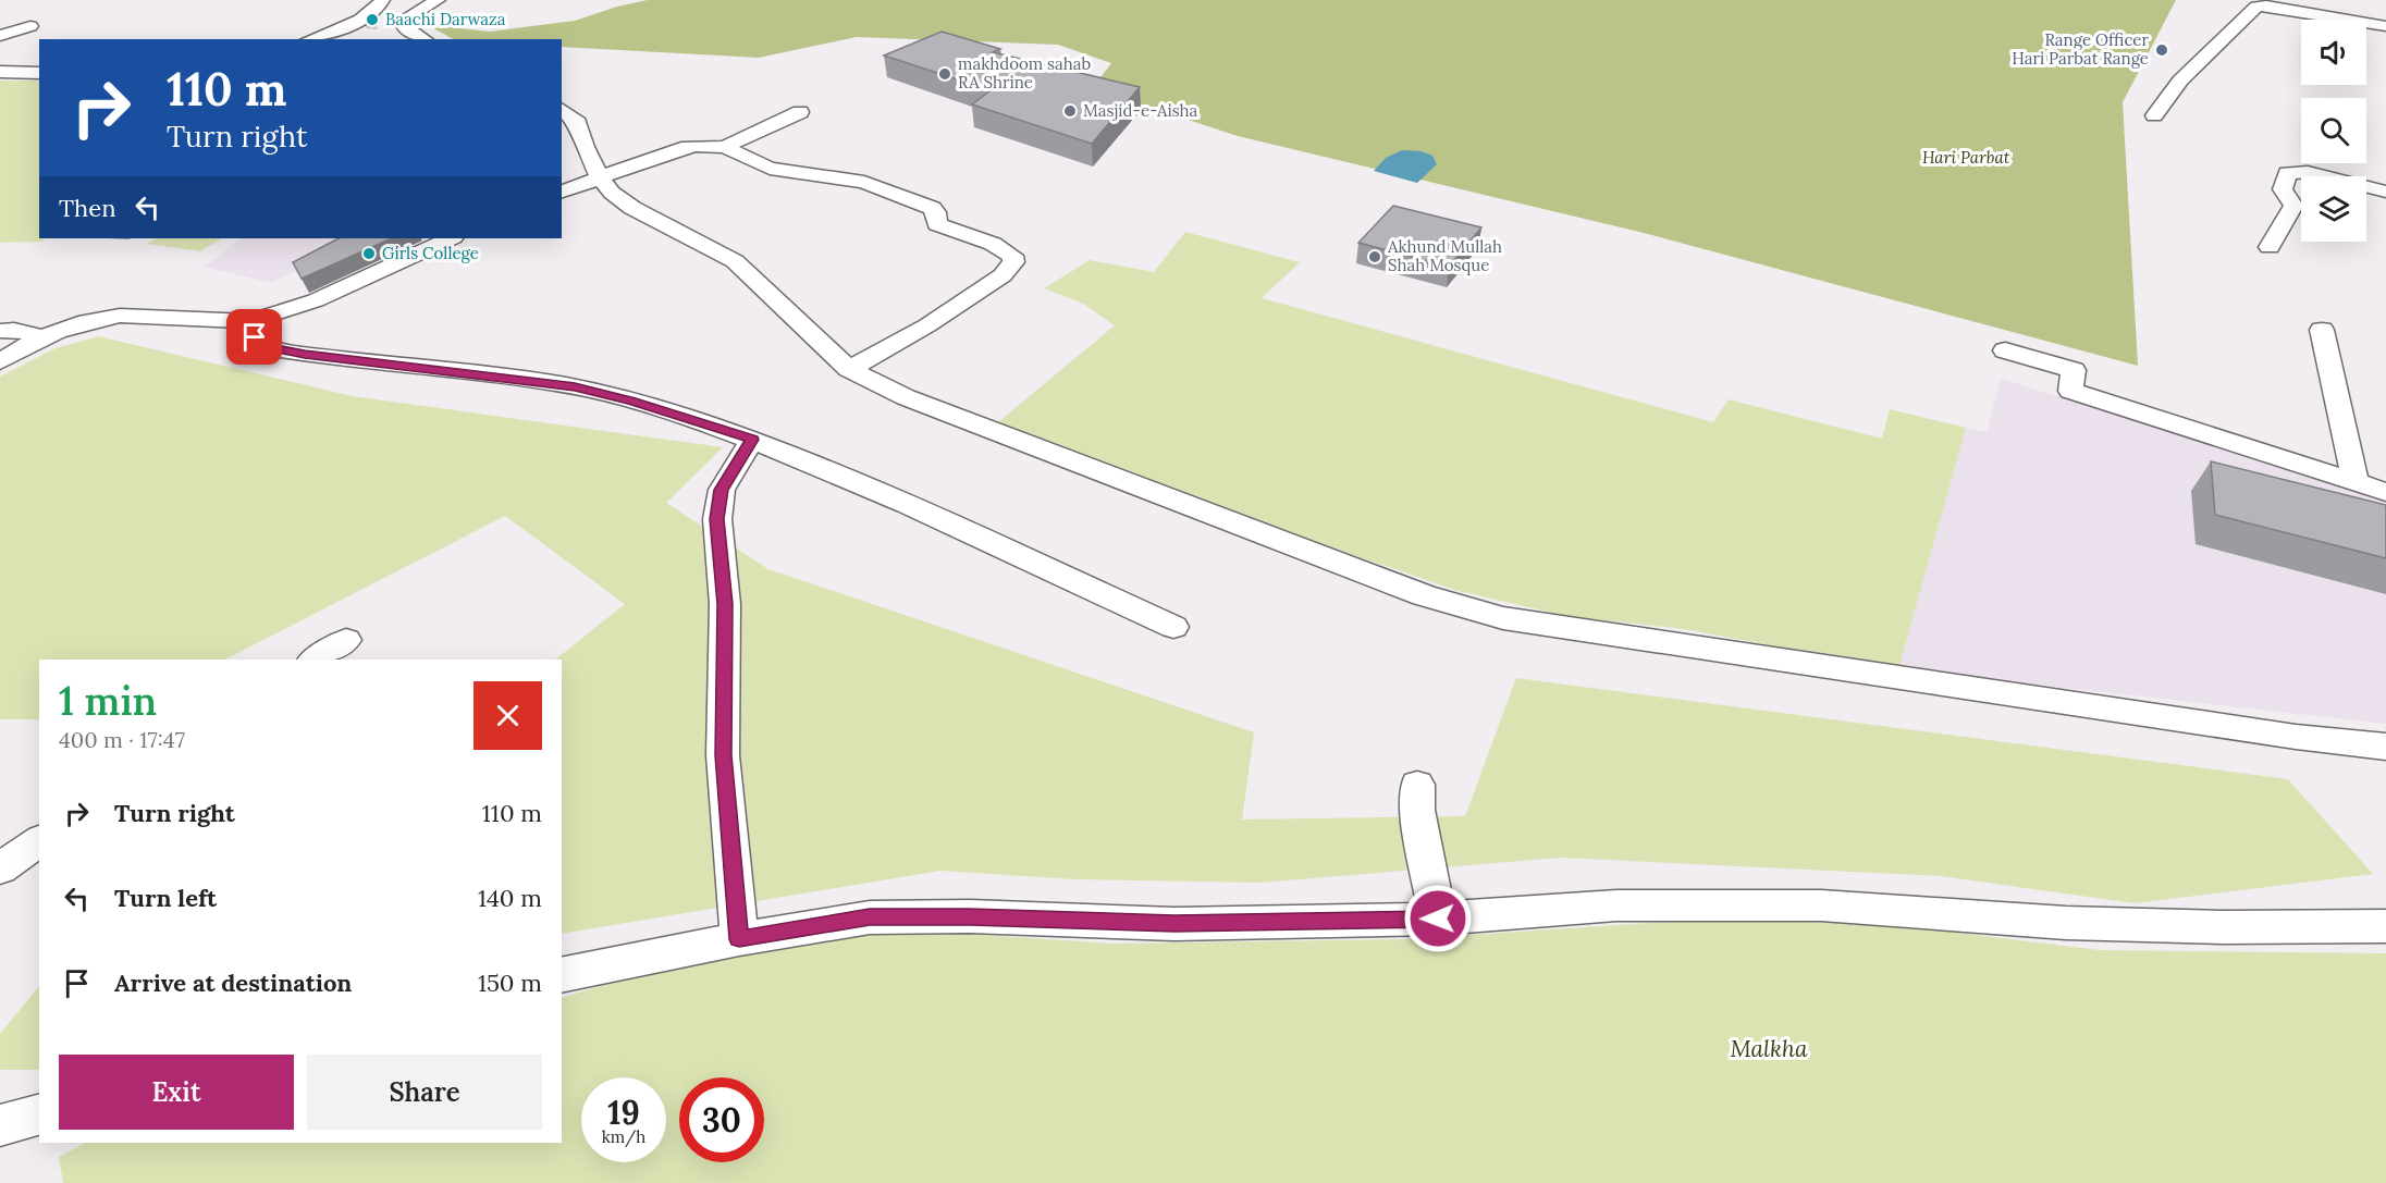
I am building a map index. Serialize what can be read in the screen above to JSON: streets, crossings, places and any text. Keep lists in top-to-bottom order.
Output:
{
  "parks": ["Hari Parbat", "Malkha"],
  "places": [
    "Baachi Darwaza",
    "Range Officer Hari Parbat Range",
    "makhdoom sahab RA Shrine",
    "Masjid-e-Aisha",
    "Girls College",
    "Akhund Mullah Shah Mosque"
  ],
  "page": {
    "turn": ["110 m", "Turn right"],
    "then": "Then",
    "heading": ["1 min", "400 m · 17:47"],
    "list": [
      {
        "name": "Turn right",
        "value": "110 m"
      },
      {
        "name": "Turn left",
        "value": "140 m"
      },
      {
        "name": "Arrive at destination",
        "value": "150 m"
      }
    ],
    "buttons": ["Exit", "Share"],
    "speed": "19 km/h",
    "limit": "30"
  }
}
